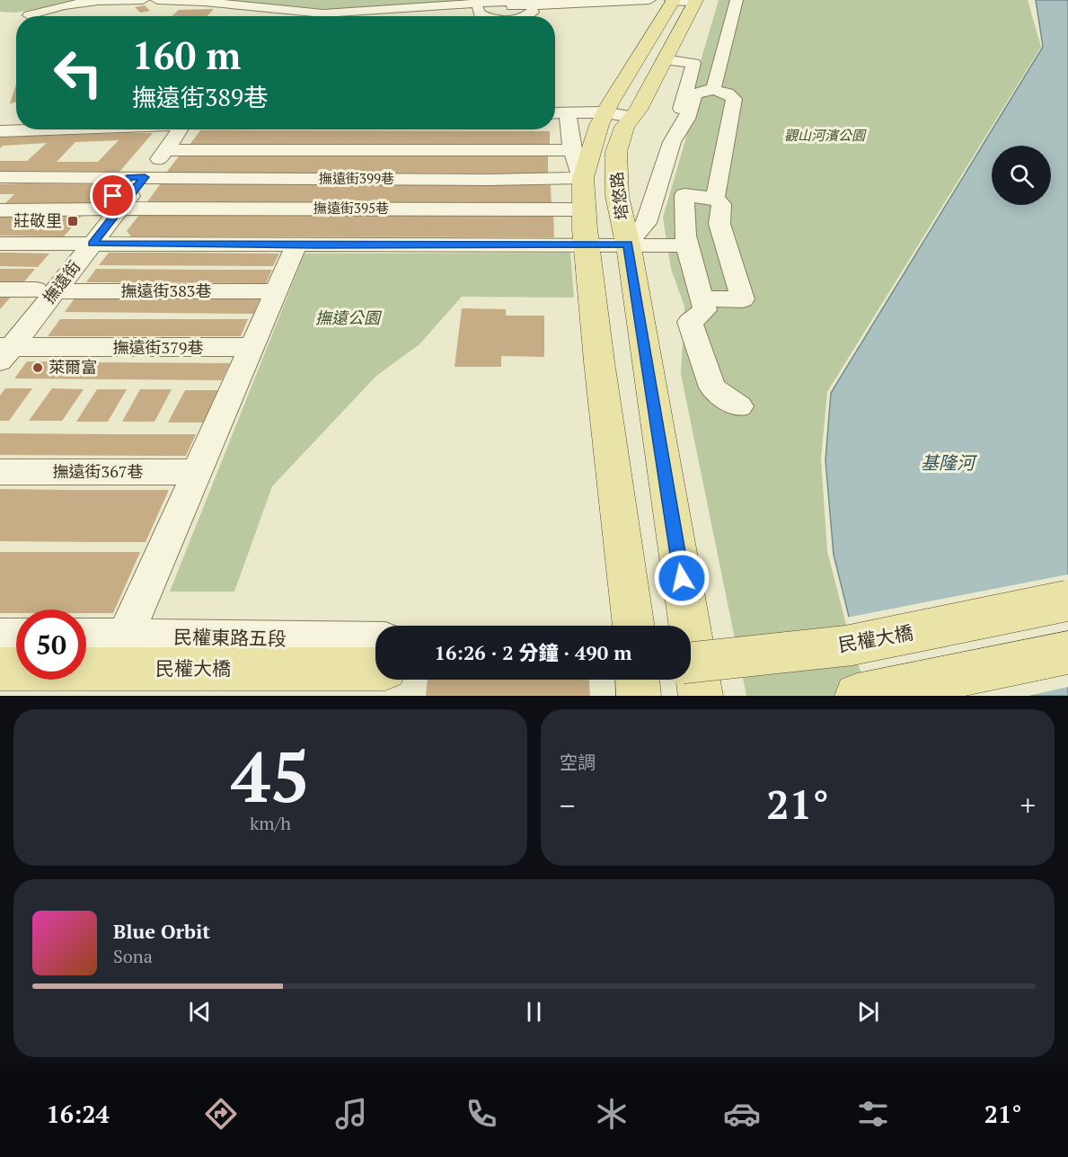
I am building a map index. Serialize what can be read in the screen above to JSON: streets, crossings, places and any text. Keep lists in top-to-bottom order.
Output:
{
  "streets": {
    "main road": ["塔悠路", "民權大橋"],
    "street": [
      "撫遠街399巷",
      "撫遠街395巷",
      "撫遠街",
      "撫遠街383巷",
      "撫遠街379巷",
      "撫遠街367巷",
      "民權東路五段"
    ]
  },
  "crossings": [
    ["撫遠街399巷", "塔悠路"],
    ["撫遠街399巷", "撫遠街"],
    ["塔悠路", "撫遠街395巷"],
    ["撫遠街395巷", "撫遠街"],
    ["撫遠街", "撫遠街383巷"],
    ["撫遠街", "撫遠街379巷"]
  ],
  "water": ["基隆河"],
  "parks": ["觀山河濱公園", "撫遠公園"],
  "places": {
    "transit": ["莊敬里"],
    "other": ["萊爾富"]
  },
  "page": {
    "turn": ["160 m", "撫遠街389巷"],
    "limit": "50",
    "trip": "16:26 · 2 分鐘 · 490 m",
    "tile": [
      ["45", "km/h"],
      "空調"
    ],
    "heat": ["−", "21°", "+"],
    "song": ["Blue Orbit", "Sona"],
    "tabs": ["16:24", "21°"]
  }
}
